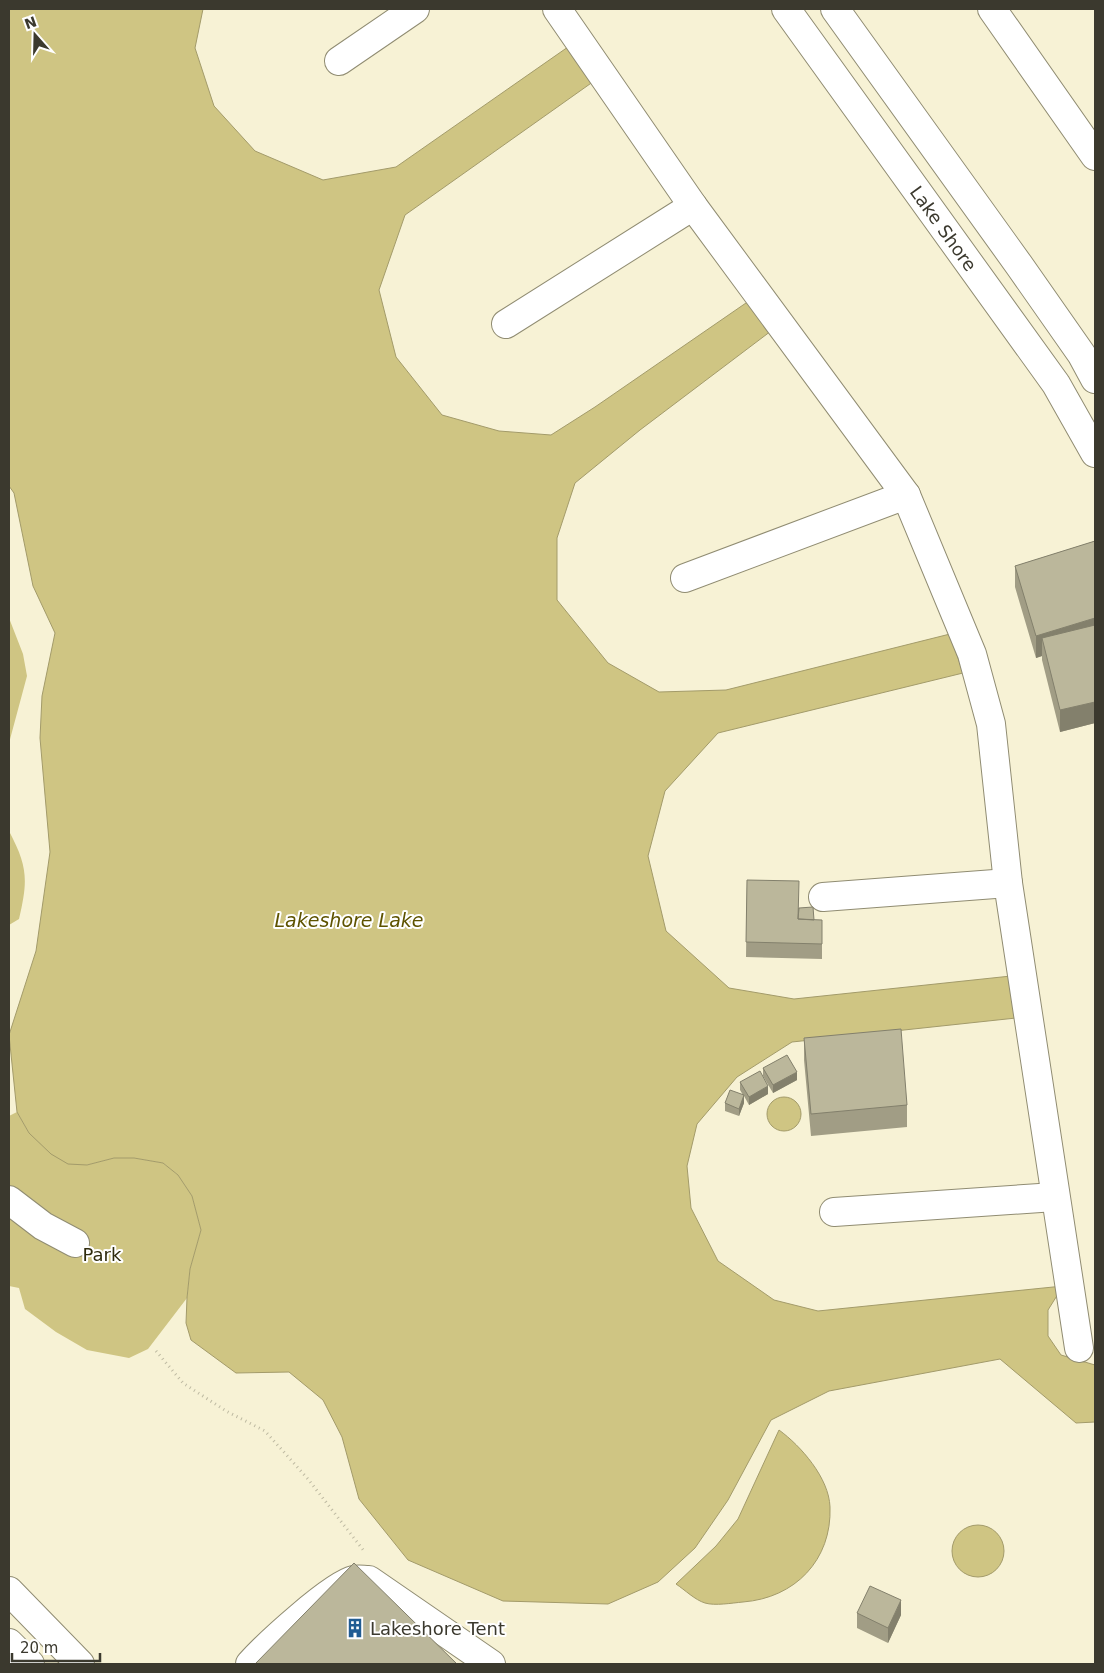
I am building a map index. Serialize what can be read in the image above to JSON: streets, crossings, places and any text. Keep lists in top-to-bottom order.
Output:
{
  "streets": {
    "street": ["Lake Shore"]
  },
  "water": ["Lakeshore Lake"],
  "parks": ["Park"],
  "places": {
    "building": ["Lakeshore Tent"]
  },
  "scale_bar": "20 m",
  "north": "top"
}
